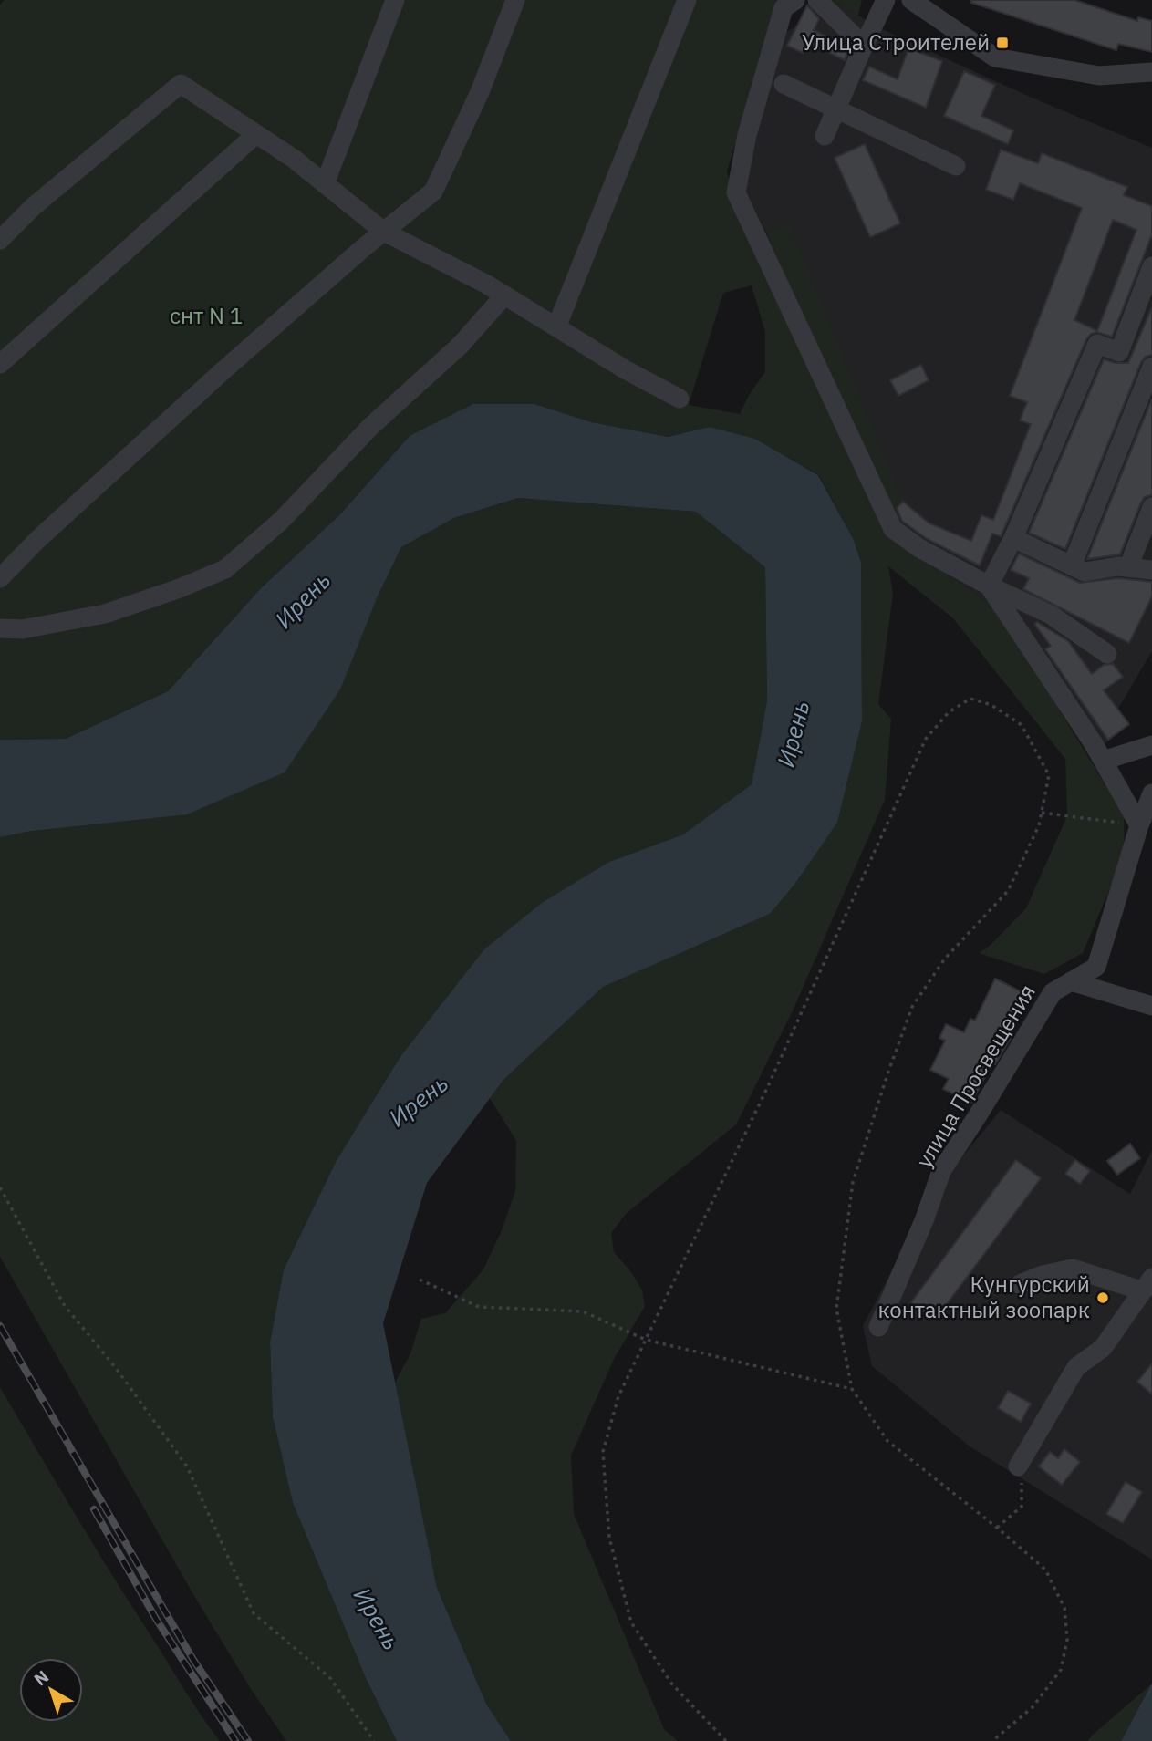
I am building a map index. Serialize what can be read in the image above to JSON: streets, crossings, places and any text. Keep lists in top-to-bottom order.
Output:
{
  "streets": {
    "street": ["улица Просвещения"]
  },
  "water": ["Ирень"],
  "parks": ["снт N 1"],
  "places": {
    "transit": ["Улица Строителей"],
    "other": ["Кунгурский контактный зоопарк"]
  },
  "north": "top left"
}
